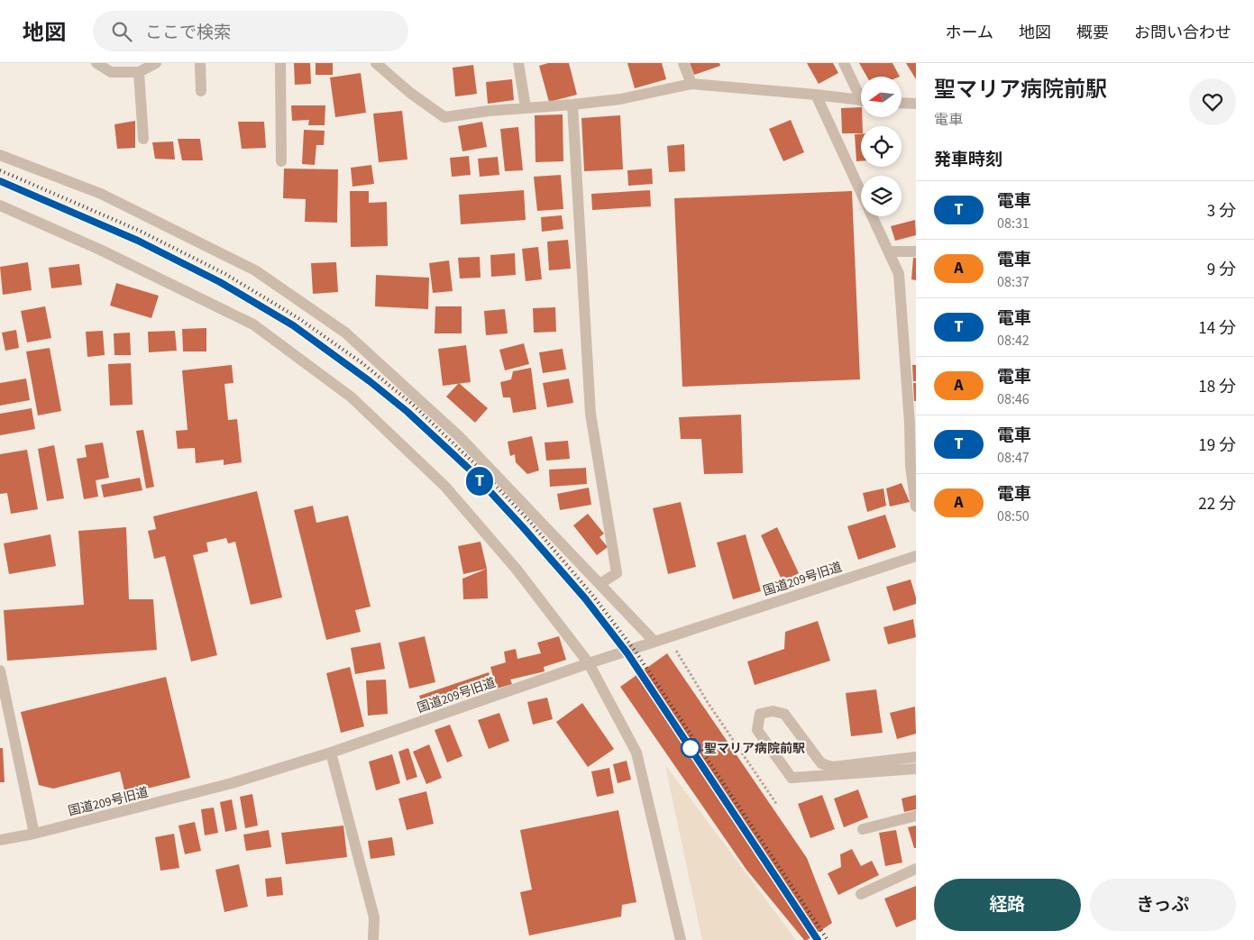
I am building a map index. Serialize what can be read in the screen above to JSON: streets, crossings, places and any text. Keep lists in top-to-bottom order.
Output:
{
  "streets": {
    "street": ["国道209号旧道"]
  },
  "places": ["聖マリア病院前駅"],
  "north": "left",
  "page": {
    "header": "地図",
    "search": "ここで検索",
    "nav": [
      "ホーム",
      "地図",
      "概要",
      "お問い合わせ"
    ],
    "on_map": "T",
    "heading": [
      ["聖マリア病院前駅", "電車"],
      "発車時刻"
    ],
    "list": [
      {
        "mark": "T",
        "name": "電車",
        "note": "08:31",
        "value": "3 分"
      },
      {
        "mark": "A",
        "name": "電車",
        "note": "08:37",
        "value": "9 分"
      },
      {
        "mark": "T",
        "name": "電車",
        "note": "08:42",
        "value": "14 分"
      },
      {
        "mark": "A",
        "name": "電車",
        "note": "08:46",
        "value": "18 分"
      },
      {
        "mark": "T",
        "name": "電車",
        "note": "08:47",
        "value": "19 分"
      },
      {
        "mark": "A",
        "name": "電車",
        "note": "08:50",
        "value": "22 分"
      }
    ],
    "buttons": ["経路", "きっぷ"]
  }
}
